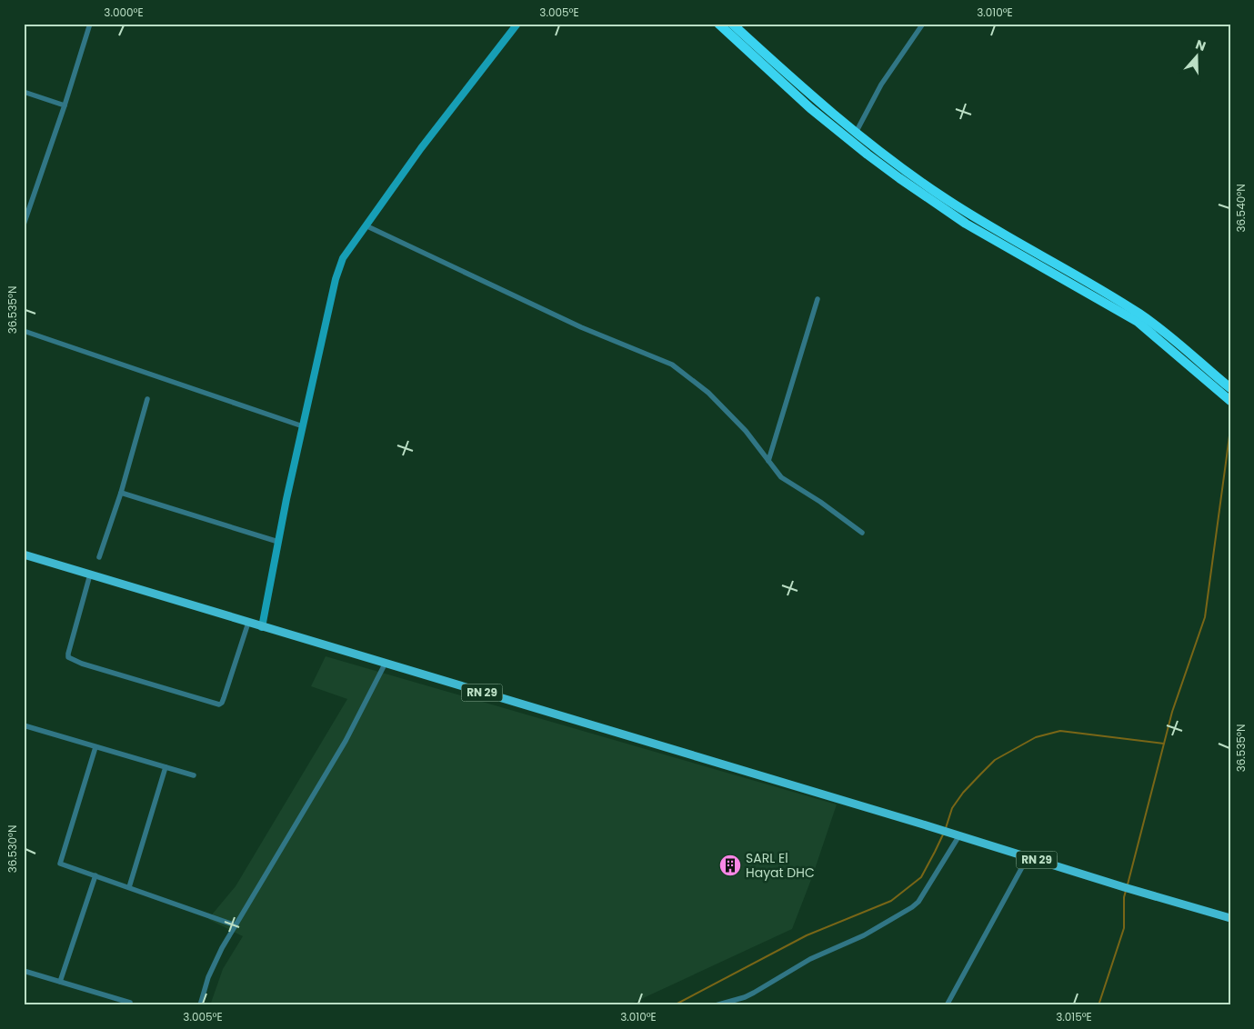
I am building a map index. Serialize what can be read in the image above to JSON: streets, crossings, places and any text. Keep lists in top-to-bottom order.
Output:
{
  "streets": {
    "main road": ["RN 29"]
  },
  "places": {
    "building": ["SARL El Hayat DHC"]
  },
  "north": "top",
  "coordinates": [
    "3.000°E",
    "3.005°E",
    "3.010°E",
    "36.540°N",
    "36.535°N",
    "36.530°N",
    "3.015°E"
  ]
}
